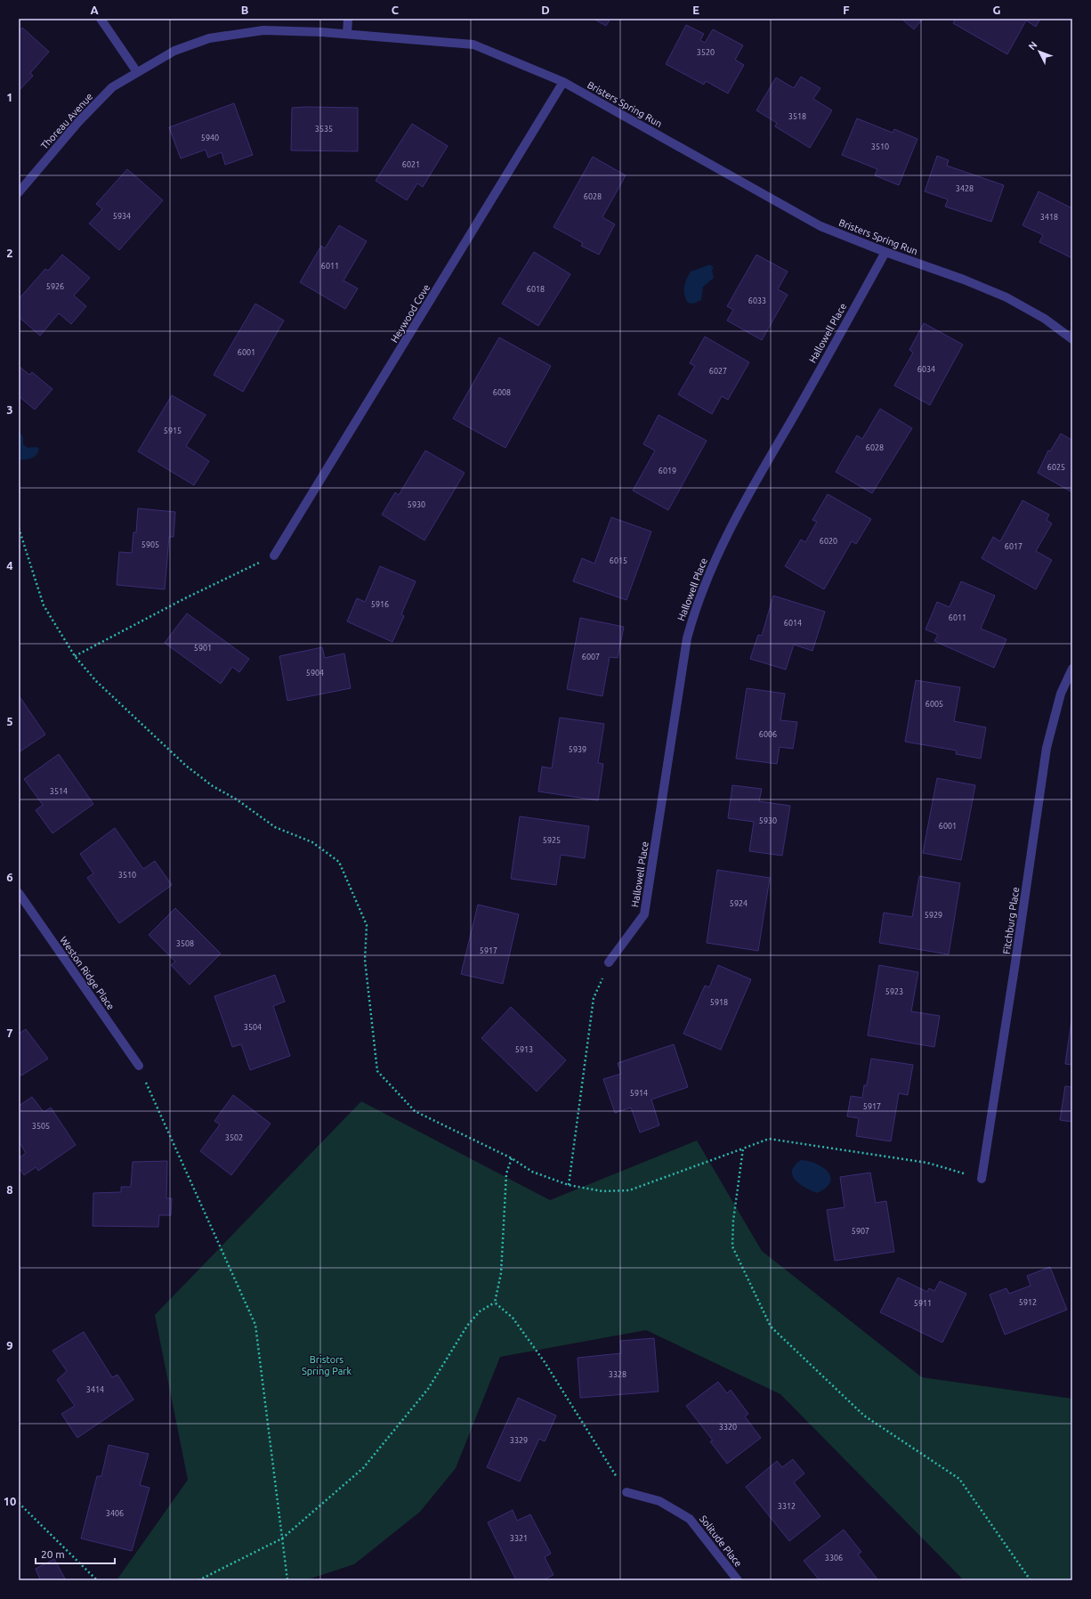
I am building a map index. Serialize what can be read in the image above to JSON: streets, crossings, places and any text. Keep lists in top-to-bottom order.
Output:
{
  "streets": {
    "street": [
      "Bristers Spring Run",
      "Thoreau Avenue",
      "Heywood Cove",
      "Hallowell Place",
      "Fitchburg Place",
      "Weston Ridge Place",
      "Solitude Place"
    ]
  },
  "crossings": [
    ["Bristers Spring Run", "Thoreau Avenue"],
    ["Bristers Spring Run", "Heywood Cove"],
    ["Bristers Spring Run", "Hallowell Place"]
  ],
  "parks": ["Bristors Spring Park"],
  "house_numbers": [
    "3520",
    "3518",
    "3535",
    "5940",
    "3510",
    "6021",
    "3428",
    "6028",
    "5934",
    "3418",
    "6011",
    "5926",
    "6018",
    "6033",
    "6001",
    "6034",
    "6027",
    "6008",
    "5915",
    "6028",
    "6025",
    "6019",
    "5930",
    "6020",
    "5905",
    "6017",
    "6015",
    "5916",
    "6011",
    "6014",
    "5901",
    "6007",
    "5904",
    "6005",
    "6006",
    "5939",
    "3514",
    "5930",
    "6001",
    "5925",
    "3510",
    "5924",
    "5929",
    "3508",
    "5917",
    "5923",
    "5918",
    "3504",
    "5913",
    "5914",
    "5917",
    "3505",
    "3502",
    "5907",
    "5912",
    "5911",
    "3328",
    "3414",
    "3320",
    "3329",
    "3312",
    "3406",
    "3321",
    "3306"
  ],
  "scale_bar": "20 m",
  "north": "top left",
  "grid": {
    "columns": [
      "A",
      "B",
      "C",
      "D",
      "E",
      "F",
      "G"
    ],
    "rows": [
      "1",
      "2",
      "3",
      "4",
      "5",
      "6",
      "7",
      "8",
      "9",
      "10"
    ]
  }
}
